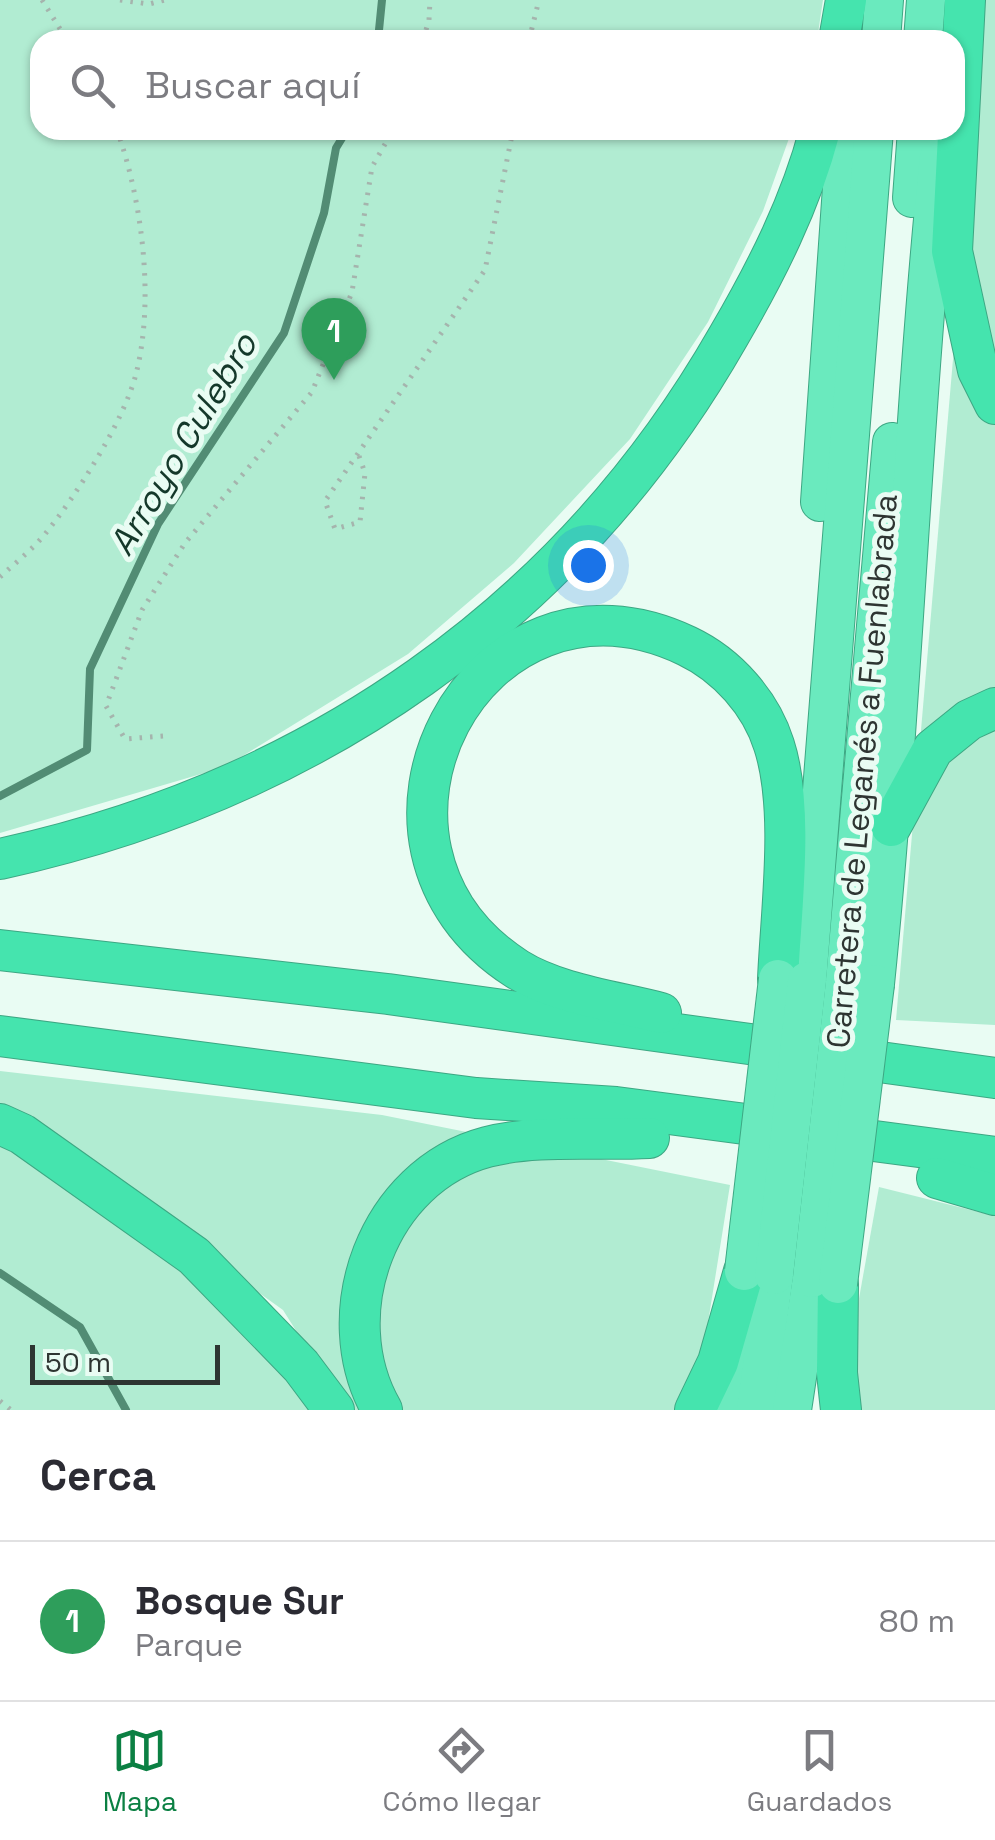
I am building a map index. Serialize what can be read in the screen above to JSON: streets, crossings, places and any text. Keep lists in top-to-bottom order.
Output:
{
  "streets": {
    "highway": ["Carretera de Leganés a Fuenlabrada"]
  },
  "water": ["Arroyo Culebro"],
  "scale_bar": "50 m",
  "page": {
    "search": "Buscar aquí",
    "pins": "1",
    "scale": "50 m",
    "heading": "Cerca",
    "list": [
      {
        "mark": "1",
        "name": "Bosque Sur",
        "note": "Parque",
        "value": "80 m"
      }
    ],
    "nav": ["Mapa", "Cómo llegar", "Guardados"]
  }
}
